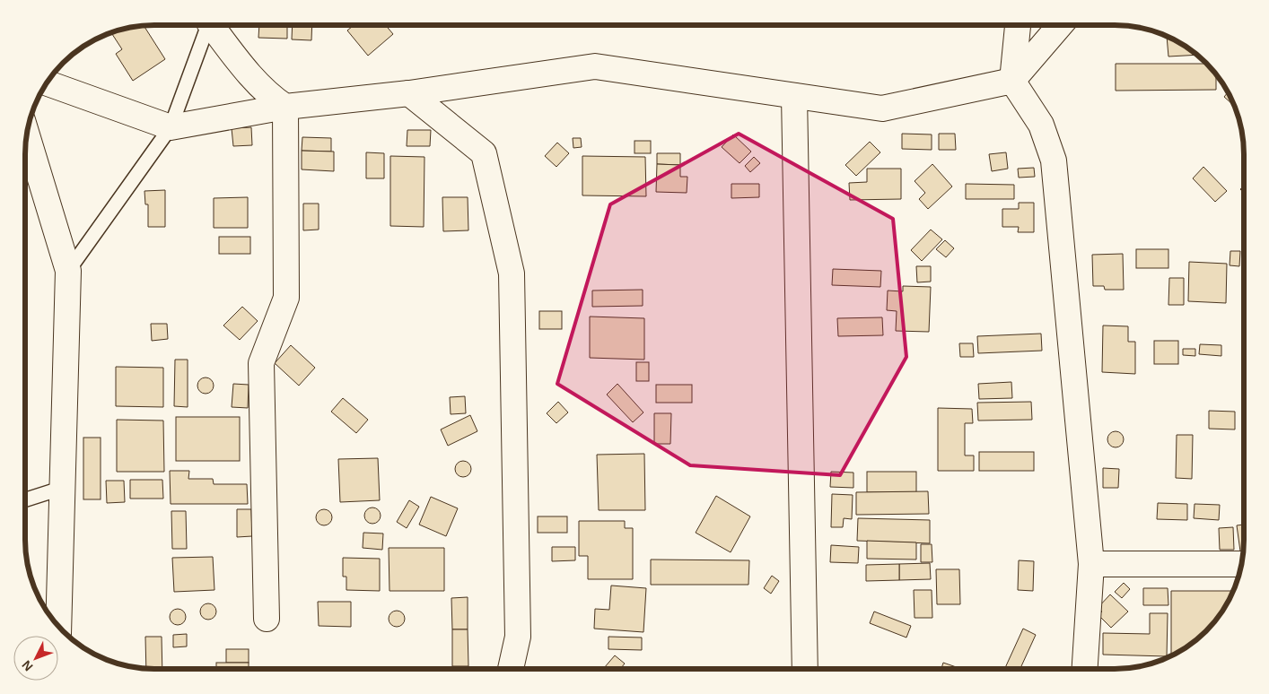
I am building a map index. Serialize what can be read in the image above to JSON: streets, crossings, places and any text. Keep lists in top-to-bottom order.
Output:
{
  "north": "bottom left"
}
